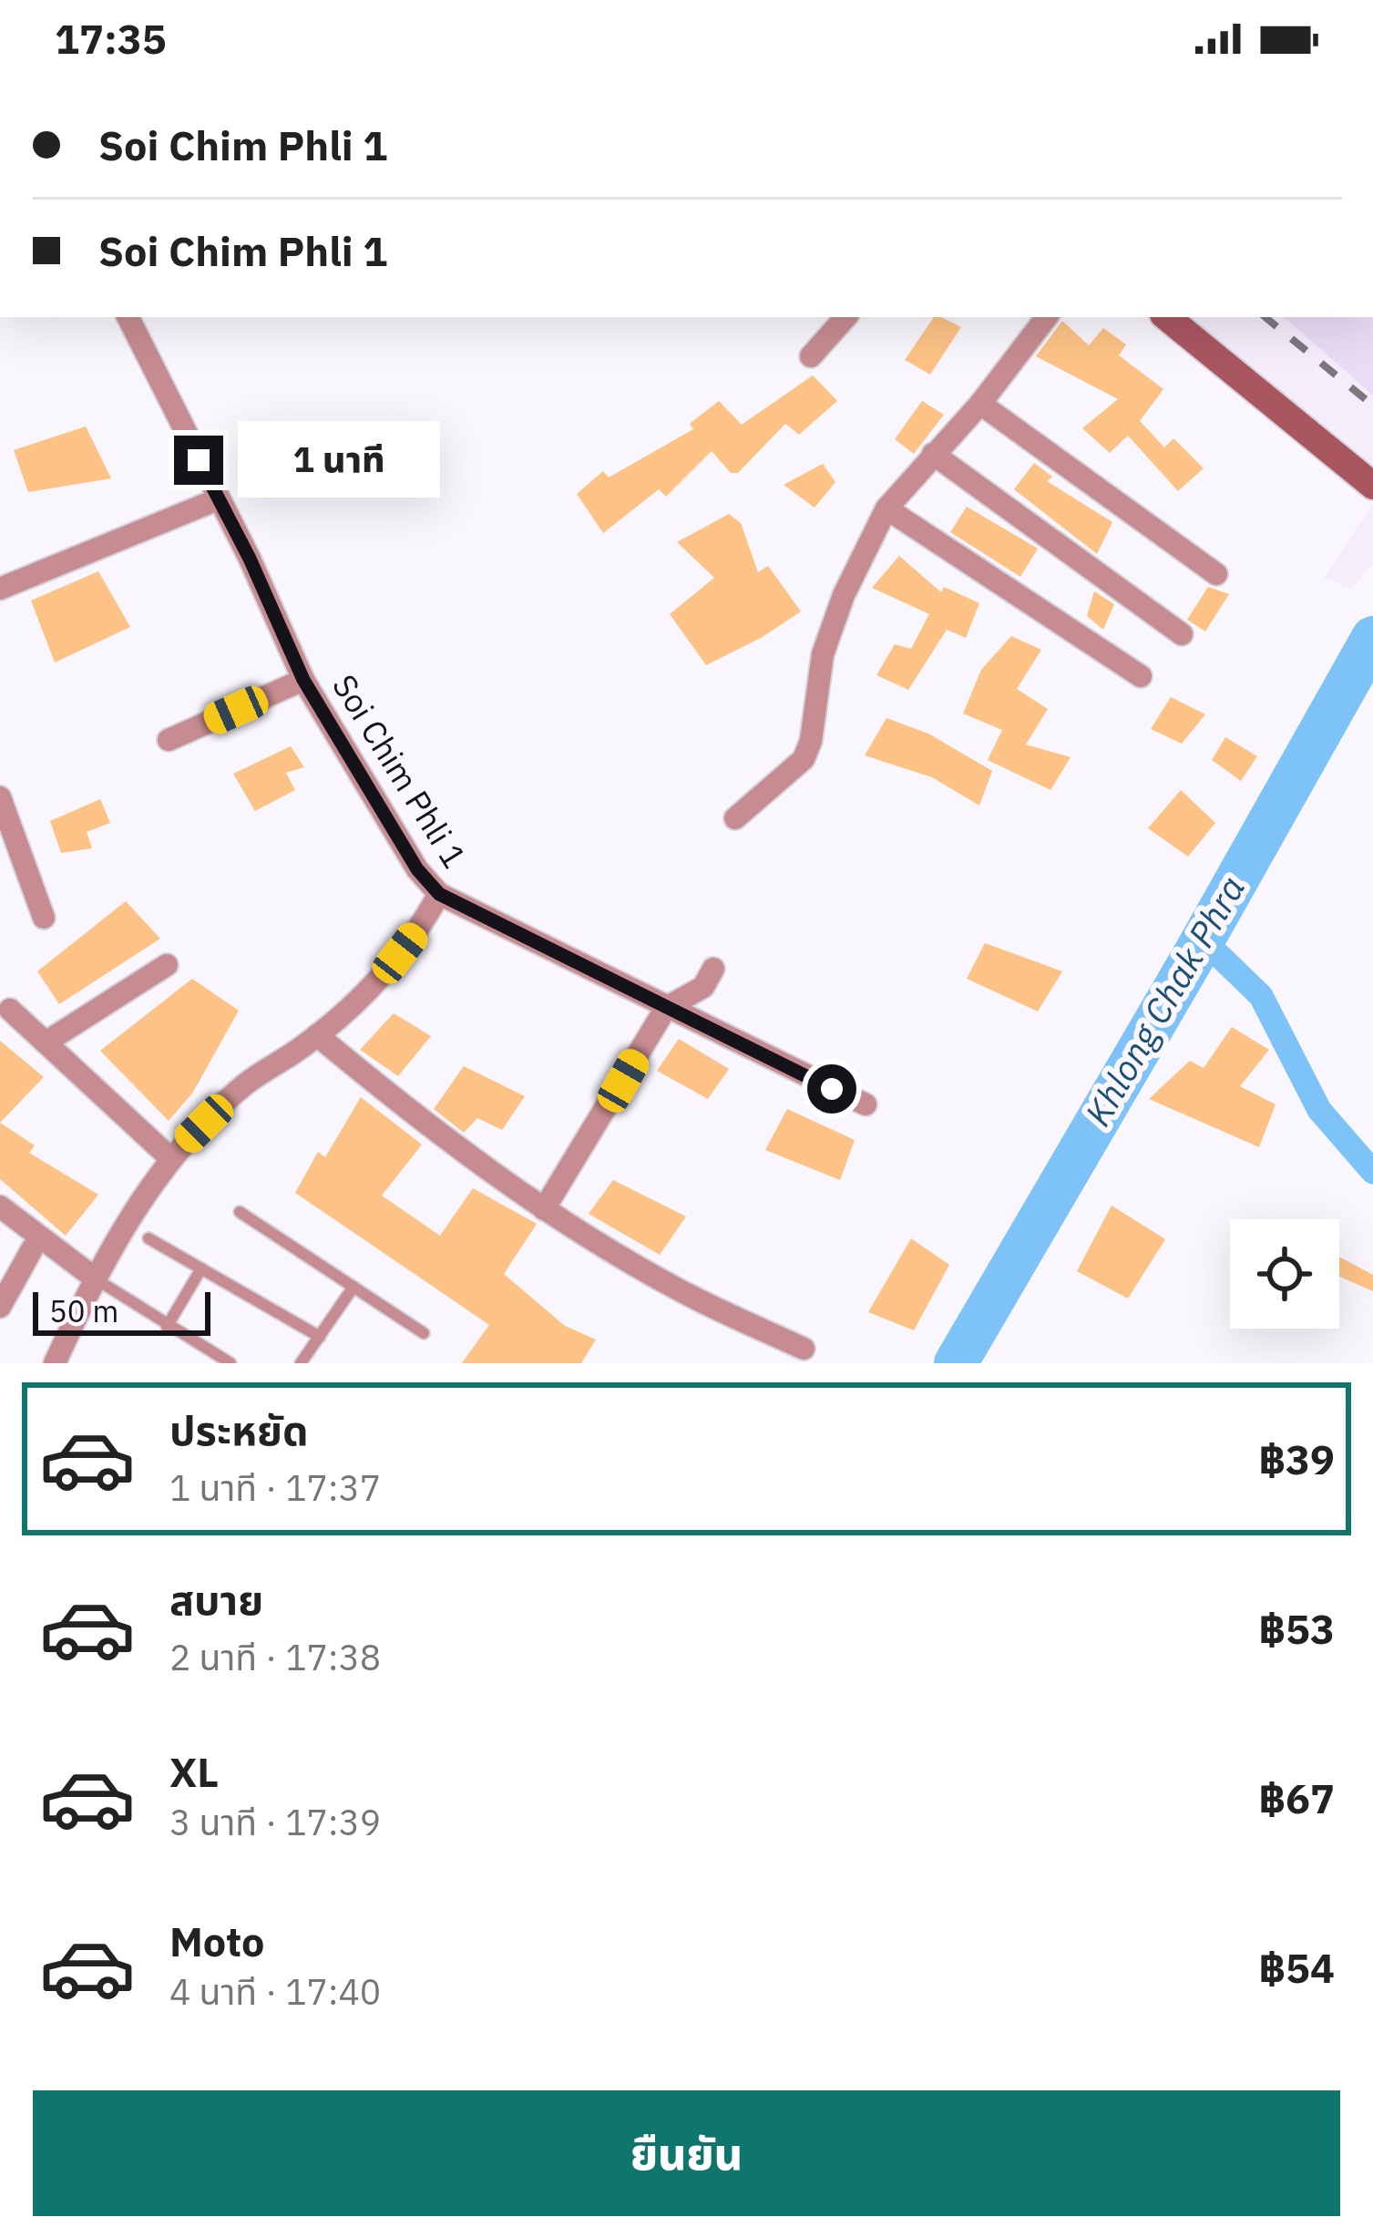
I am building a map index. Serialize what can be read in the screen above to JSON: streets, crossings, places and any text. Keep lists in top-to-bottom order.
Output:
{
  "streets": {
    "street": ["Soi Chim Phli 1"]
  },
  "water": ["Khlong Chak Phra"],
  "scale_bar": "50 m",
  "page": {
    "status": "17:35",
    "banner": ["Soi Chim Phli 1", "Soi Chim Phli 1"],
    "bubble": "1 นาที",
    "scale": "50 m",
    "list": [
      {
        "name": "ประหยัด",
        "note": "1 นาที · 17:37",
        "value": "฿39"
      },
      {
        "name": "สบาย",
        "note": "2 นาที · 17:38",
        "value": "฿53"
      },
      {
        "name": "XL",
        "note": "3 นาที · 17:39",
        "value": "฿67"
      },
      {
        "name": "Moto",
        "note": "4 นาที · 17:40",
        "value": "฿54"
      }
    ],
    "buttons": "ยืนยัน"
  }
}
